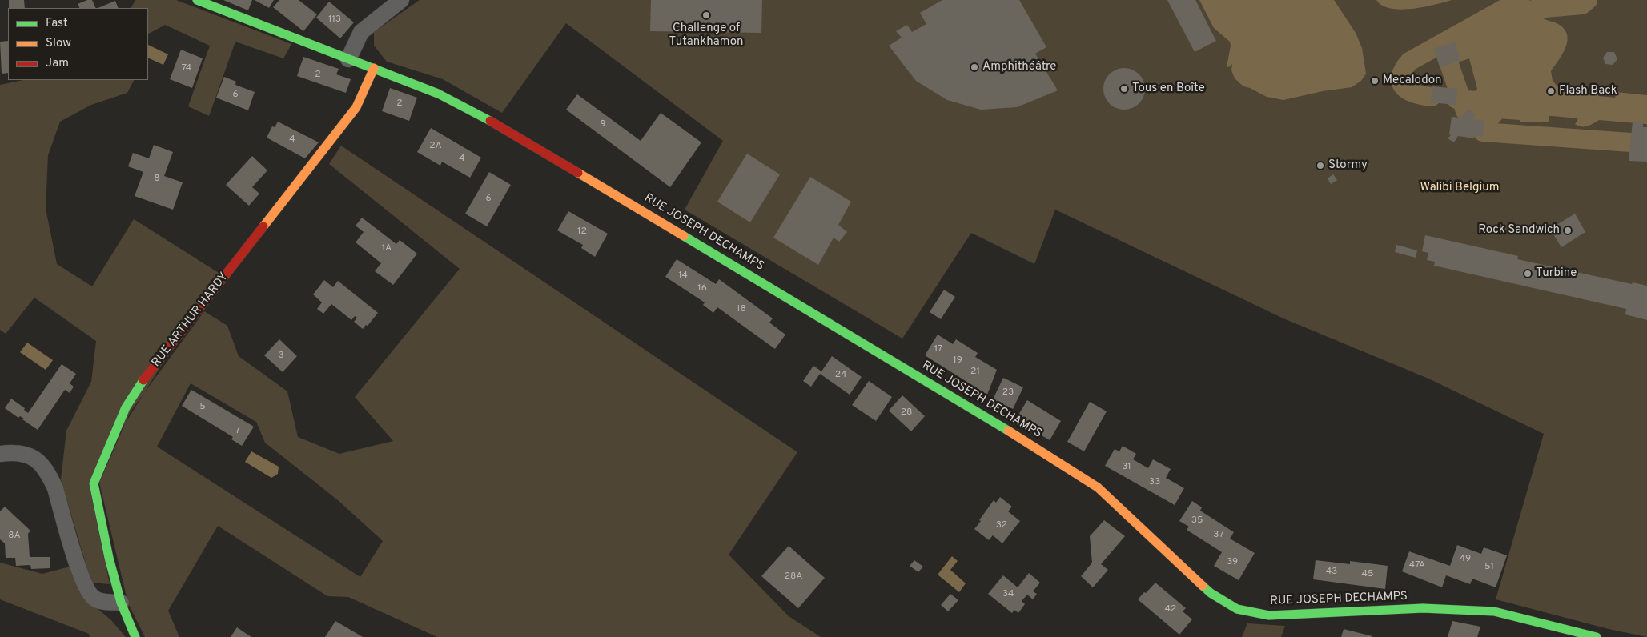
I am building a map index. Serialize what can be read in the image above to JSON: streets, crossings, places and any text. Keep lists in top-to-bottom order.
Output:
{
  "streets": {
    "street": ["RUE JOSEPH DECHAMPS", "RUE ARTHUR HARDY"]
  },
  "crossings": [
    ["RUE JOSEPH DECHAMPS", "RUE ARTHUR HARDY"]
  ],
  "parks": ["Walibi Belgium"],
  "places": [
    "Challenge of Tutankhamon",
    "Amphithéâtre",
    "Mecalodon",
    "Tous en Boîte",
    "Flash Back",
    "Stormy",
    "Rock Sandwich",
    "Turbine"
  ],
  "house_numbers": [
    "113",
    "74",
    "2",
    "6",
    "2",
    "9",
    "4",
    "2A",
    "4",
    "8",
    "6",
    "12",
    "1A",
    "14",
    "16",
    "18",
    "17",
    "3",
    "19",
    "21",
    "24",
    "23",
    "5",
    "28",
    "7",
    "31",
    "33",
    "35",
    "32",
    "37",
    "8A",
    "49",
    "39",
    "47A",
    "51",
    "43",
    "45",
    "28A",
    "34",
    "42"
  ],
  "legend": ["Fast", "Slow", "Jam"]
}
